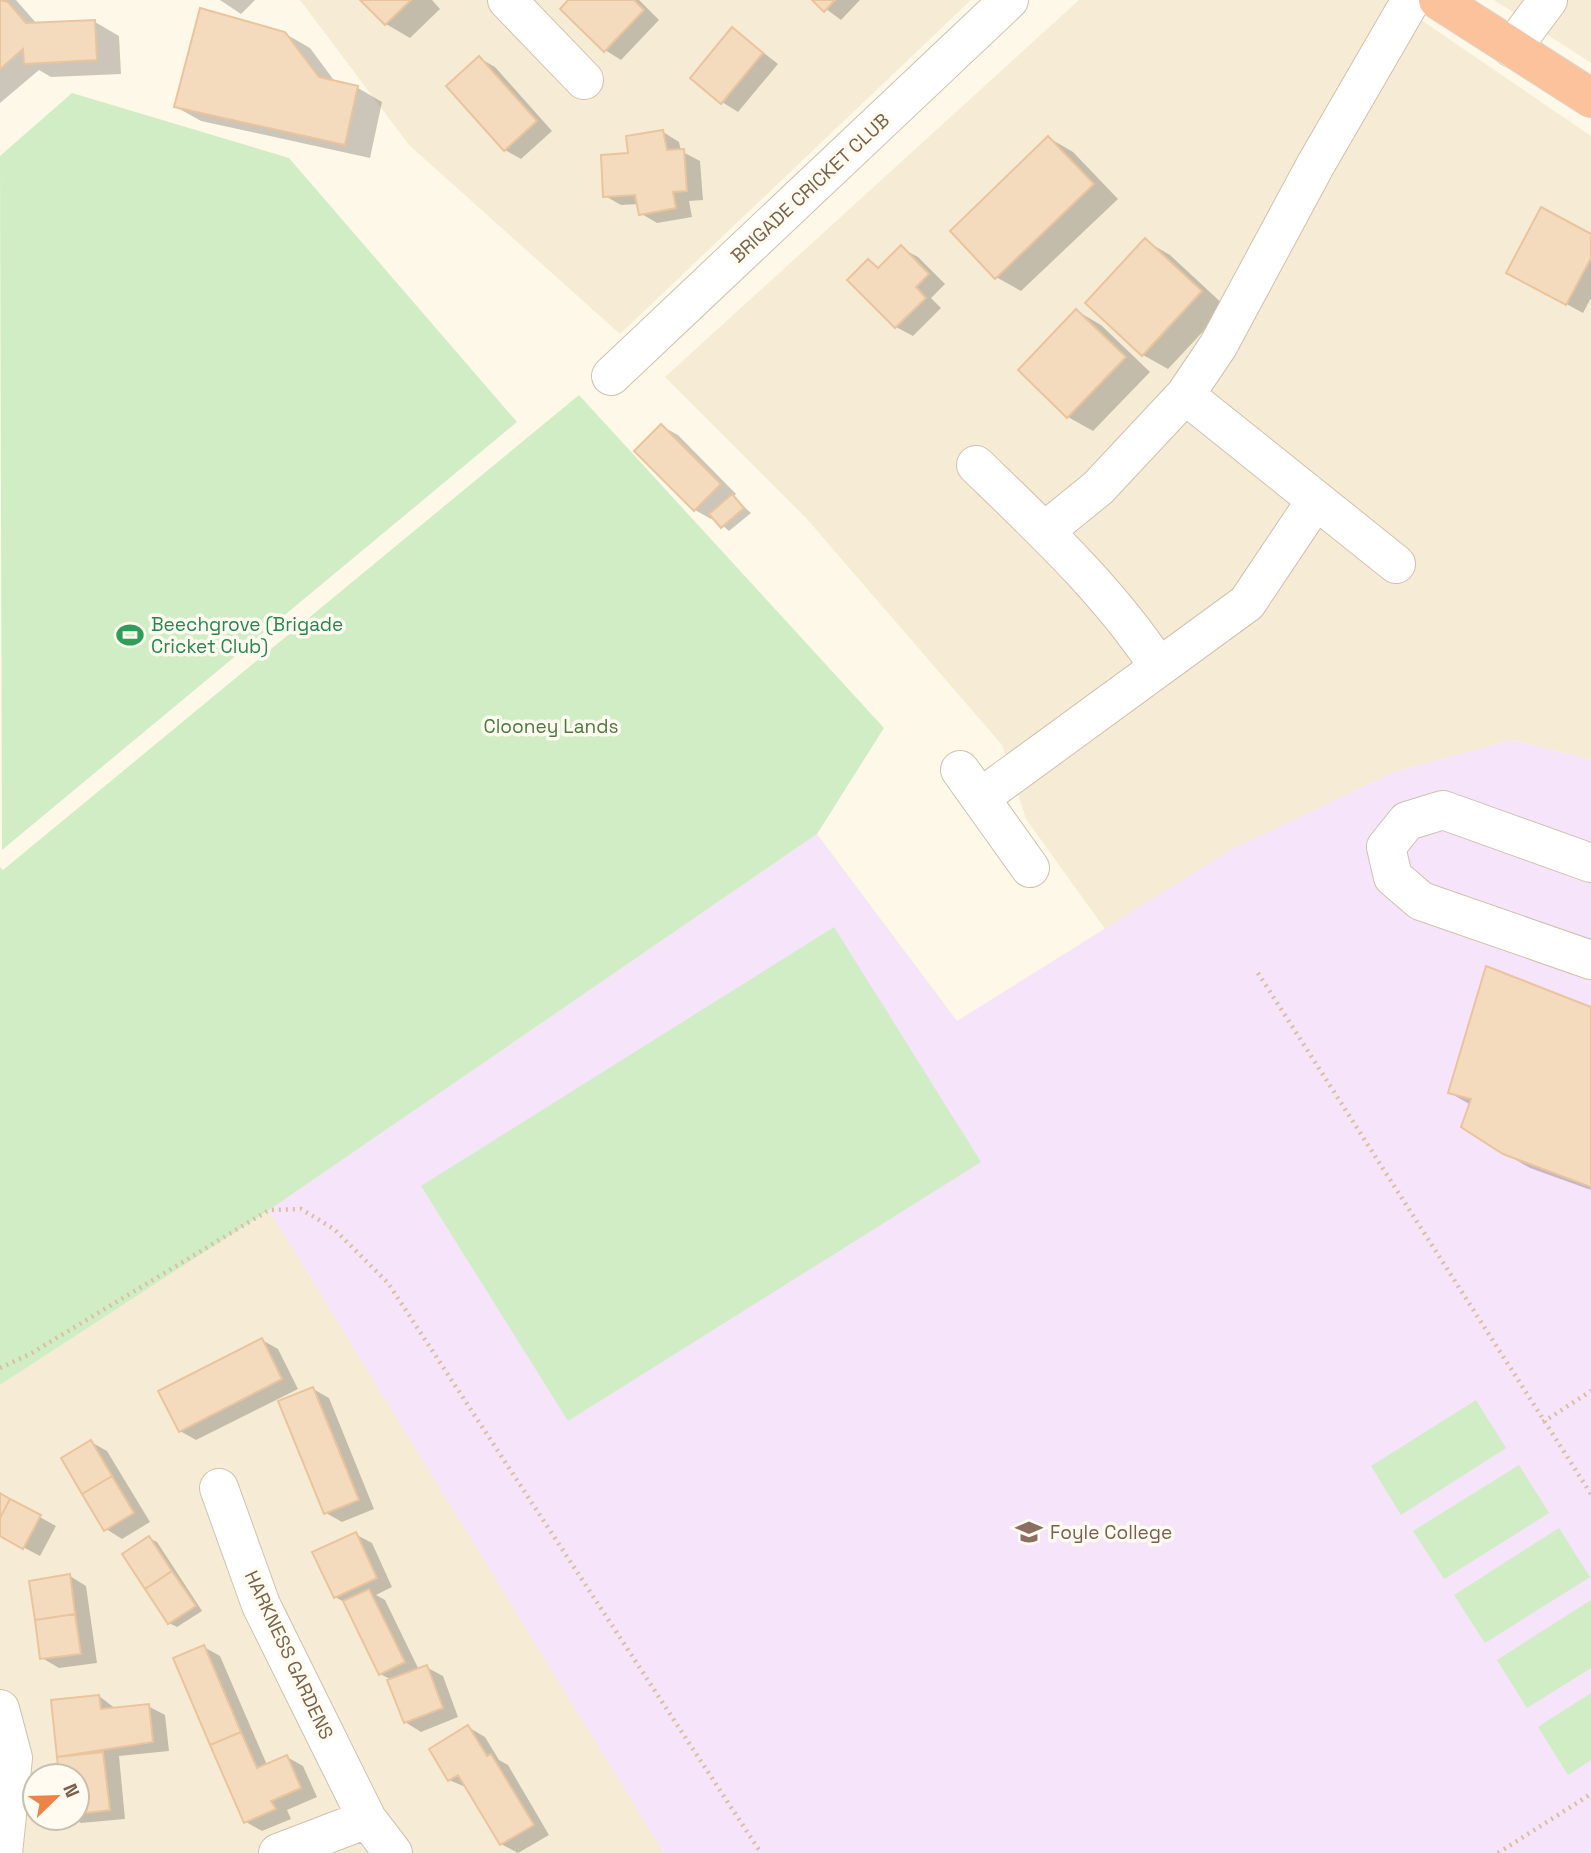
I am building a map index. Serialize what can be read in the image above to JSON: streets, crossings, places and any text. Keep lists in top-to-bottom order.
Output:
{
  "streets": {
    "street": ["BRIGADE CRICKET CLUB", "HARKNESS GARDENS"]
  },
  "parks": ["Clooney Lands"],
  "places": {
    "sports": ["Beechgrove (Brigade Cricket Club)"],
    "school or university": ["Foyle College"]
  },
  "north": "top right"
}
